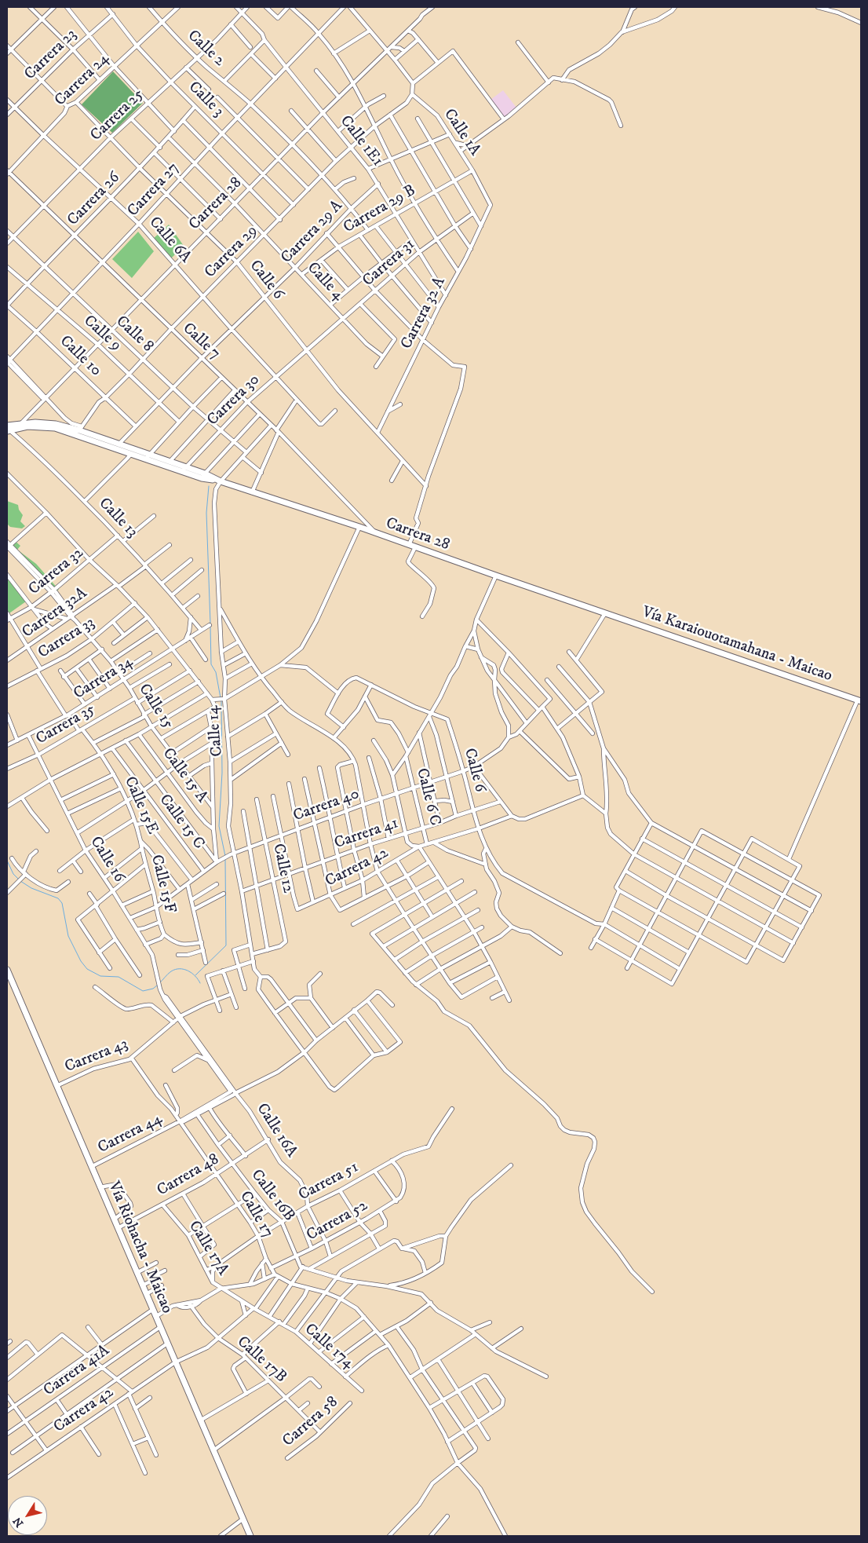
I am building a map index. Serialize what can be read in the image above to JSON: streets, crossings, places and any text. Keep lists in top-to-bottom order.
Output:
{
  "streets": {
    "highway": ["Carrera 28", "Vía Karaiouotamahana - Maicao", "Vía Riohacha - Maicao"],
    "street": [
      "Calle 2",
      "Carrera 23",
      "Carrera 24",
      "Calle 3",
      "Carrera 25",
      "Calle 1A",
      "Calle 1E1",
      "Carrera 27",
      "Carrera 26",
      "Carrera 29 B",
      "Carrera 29 A",
      "Calle 6A",
      "Carrera 29",
      "Carrera 31",
      "Calle 6",
      "Calle 4",
      "Carrera 32 A",
      "Calle 9",
      "Calle 8",
      "Calle 7",
      "Calle 10",
      "Carrera 30",
      "Calle 13",
      "Carrera 32",
      "Carrera 32A",
      "Carrera 33",
      "Carrera 34",
      "Calle 15",
      "Carrera 35",
      "Calle 14",
      "Calle 15 A",
      "Calle 6 C",
      "Calle 15E",
      "Carrera 40",
      "Calle 15 C",
      "Carrera 41",
      "Calle 16",
      "Carrera 42",
      "Calle 12",
      "Calle 15F",
      "Carrera 43",
      "Calle 16A",
      "Carrera 44",
      "Carrera 48",
      "Carrera 51",
      "Calle 16B",
      "Calle 17",
      "Carrera 52",
      "Calle 17A",
      "Calle 174",
      "Calle 17B",
      "Carrera 41A",
      "Carrera 58"
    ]
  },
  "crossings": [
    ["Calle 2", "Carrera 24"],
    ["Calle 2", "Carrera 25"],
    ["Calle 2", "Carrera 27"],
    ["Carrera 23", "Calle 3"],
    ["Carrera 23", "Calle 6A"],
    ["Carrera 24", "Calle 3"],
    ["Carrera 24", "Calle 6A"],
    ["Carrera 24", "Calle 6"],
    ["Carrera 24", "Calle 7"],
    ["Calle 3", "Carrera 25"],
    ["Calle 3", "Carrera 27"],
    ["Calle 3", "Carrera 26"],
    ["Calle 3", "Carrera 28"],
    ["Calle 3", "Carrera 29"],
    ["Carrera 25", "Calle 1E1"],
    ["Carrera 25", "Calle 6A"],
    ["Carrera 25", "Calle 6"],
    ["Carrera 25", "Calle 8"],
    ["Carrera 25", "Calle 7"],
    ["Calle 1A", "Carrera 29 B"],
    ["Calle 1A", "Carrera 29"],
    ["Calle 1A", "Carrera 32 A"],
    ["Calle 1E1", "Carrera 27"],
    ["Calle 1E1", "Carrera 28"],
    ["Calle 1E1", "Carrera 29 B"],
    ["Calle 1E1", "Carrera 29 A"],
    ["Calle 1E1", "Carrera 29"],
    ["Calle 1E1", "Carrera 31"],
    ["Calle 1E1", "Carrera 32 A"],
    ["Carrera 27", "Calle 6A"],
    ["Carrera 27", "Calle 6"],
    ["Carrera 27", "Calle 4"],
    ["Carrera 27", "Calle 9"],
    ["Carrera 27", "Calle 8"],
    ["Carrera 27", "Calle 7"],
    ["Carrera 27", "Calle 10"],
    ["Carrera 26", "Calle 6A"],
    ["Carrera 26", "Calle 6"],
    ["Carrera 26", "Calle 4"],
    ["Carrera 26", "Calle 9"],
    ["Carrera 26", "Calle 8"],
    ["Carrera 26", "Calle 7"],
    ["Carrera 26", "Calle 10"],
    ["Carrera 28", "Carrera 29 A"],
    ["Carrera 28", "Calle 6A"],
    ["Carrera 28", "Carrera 29"],
    ["Carrera 28", "Calle 6"],
    ["Carrera 28", "Calle 4"],
    ["Carrera 28", "Calle 9"],
    ["Carrera 28", "Calle 8"],
    ["Carrera 28", "Calle 7"],
    ["Carrera 28", "Calle 10"],
    ["Carrera 28", "Carrera 30"],
    ["Carrera 28", "Calle 13"],
    ["Carrera 28", "Vía Karaiouotamahana - Maicao"],
    ["Carrera 28", "Calle 14"],
    ["Carrera 29 B", "Calle 4"],
    ["Carrera 29 A", "Calle 6A"],
    ["Carrera 29 A", "Calle 6"],
    ["Carrera 29 A", "Calle 4"],
    ["Carrera 29 A", "Calle 9"],
    ["Carrera 29 A", "Calle 8"],
    ["Carrera 29 A", "Calle 7"],
    ["Carrera 29 A", "Calle 10"],
    ["Calle 6A", "Carrera 29"],
    ["Calle 6A", "Carrera 30"],
    ["Carrera 29", "Calle 6"],
    ["Carrera 29", "Calle 4"],
    ["Carrera 29", "Calle 9"],
    ["Carrera 29", "Calle 8"],
    ["Carrera 29", "Calle 7"],
    ["Carrera 29", "Calle 10"],
    ["Carrera 31", "Calle 6"],
    ["Carrera 31", "Calle 4"],
    ["Carrera 31", "Carrera 30"],
    ["Calle 6", "Carrera 32 A"],
    ["Calle 6", "Carrera 30"],
    ["Calle 6", "Carrera 40"],
    ["Calle 6", "Carrera 41"],
    ["Calle 8", "Carrera 30"],
    ["Calle 7", "Carrera 30"],
    ["Calle 13", "Carrera 32"],
    ["Calle 13", "Carrera 32A"],
    ["Calle 13", "Carrera 34"],
    ["Carrera 32", "Calle 15"],
    ["Carrera 32", "Calle 14"],
    ["Carrera 32", "Calle 15E"],
    ["Carrera 32A", "Calle 15"],
    ["Carrera 32A", "Calle 14"],
    ["Carrera 32A", "Calle 15E"],
    ["Carrera 33", "Calle 15"],
    ["Carrera 33", "Calle 14"],
    ["Carrera 33", "Calle 15E"],
    ["Carrera 34", "Calle 15"],
    ["Carrera 34", "Calle 14"],
    ["Carrera 34", "Calle 15E"],
    ["Carrera 34", "Calle 16"],
    ["Calle 15", "Carrera 35"],
    ["Carrera 35", "Calle 15E"],
    ["Carrera 35", "Calle 16"],
    ["Calle 14", "Carrera 40"],
    ["Calle 14", "Carrera 41"],
    ["Calle 6 C", "Carrera 40"],
    ["Calle 6 C", "Carrera 41"],
    ["Calle 6 C", "Carrera 42"],
    ["Calle 15E", "Carrera 40"],
    ["Calle 15E", "Calle 15F"],
    ["Carrera 40", "Calle 15 C"],
    ["Carrera 40", "Calle 16"],
    ["Carrera 40", "Calle 12"],
    ["Carrera 40", "Calle 15F"],
    ["Carrera 41", "Carrera 42"],
    ["Carrera 41", "Calle 12"],
    ["Calle 16", "Carrera 43"],
    ["Calle 16", "Calle 16A"],
    ["Calle 16", "Carrera 44"],
    ["Carrera 42", "Calle 17"],
    ["Carrera 42", "Vía Riohacha - Maicao"],
    ["Carrera 42", "Calle 17A"],
    ["Carrera 42", "Calle 17B"],
    ["Carrera 43", "Calle 17"],
    ["Carrera 43", "Vía Riohacha - Maicao"],
    ["Calle 16A", "Carrera 44"],
    ["Calle 16A", "Carrera 48"],
    ["Calle 16A", "Carrera 51"],
    ["Carrera 44", "Calle 16B"],
    ["Carrera 44", "Calle 17"],
    ["Carrera 44", "Vía Riohacha - Maicao"],
    ["Carrera 48", "Calle 16B"],
    ["Carrera 48", "Calle 17"],
    ["Carrera 48", "Vía Riohacha - Maicao"],
    ["Carrera 48", "Calle 17A"],
    ["Carrera 51", "Calle 16B"],
    ["Carrera 51", "Calle 17"],
    ["Carrera 51", "Calle 17A"],
    ["Calle 16B", "Carrera 52"],
    ["Calle 17", "Carrera 52"],
    ["Vía Riohacha - Maicao", "Carrera 41A"],
    ["Calle 17A", "Calle 174"],
    ["Calle 17B", "Carrera 58"]
  ],
  "north": "bottom left"
}
